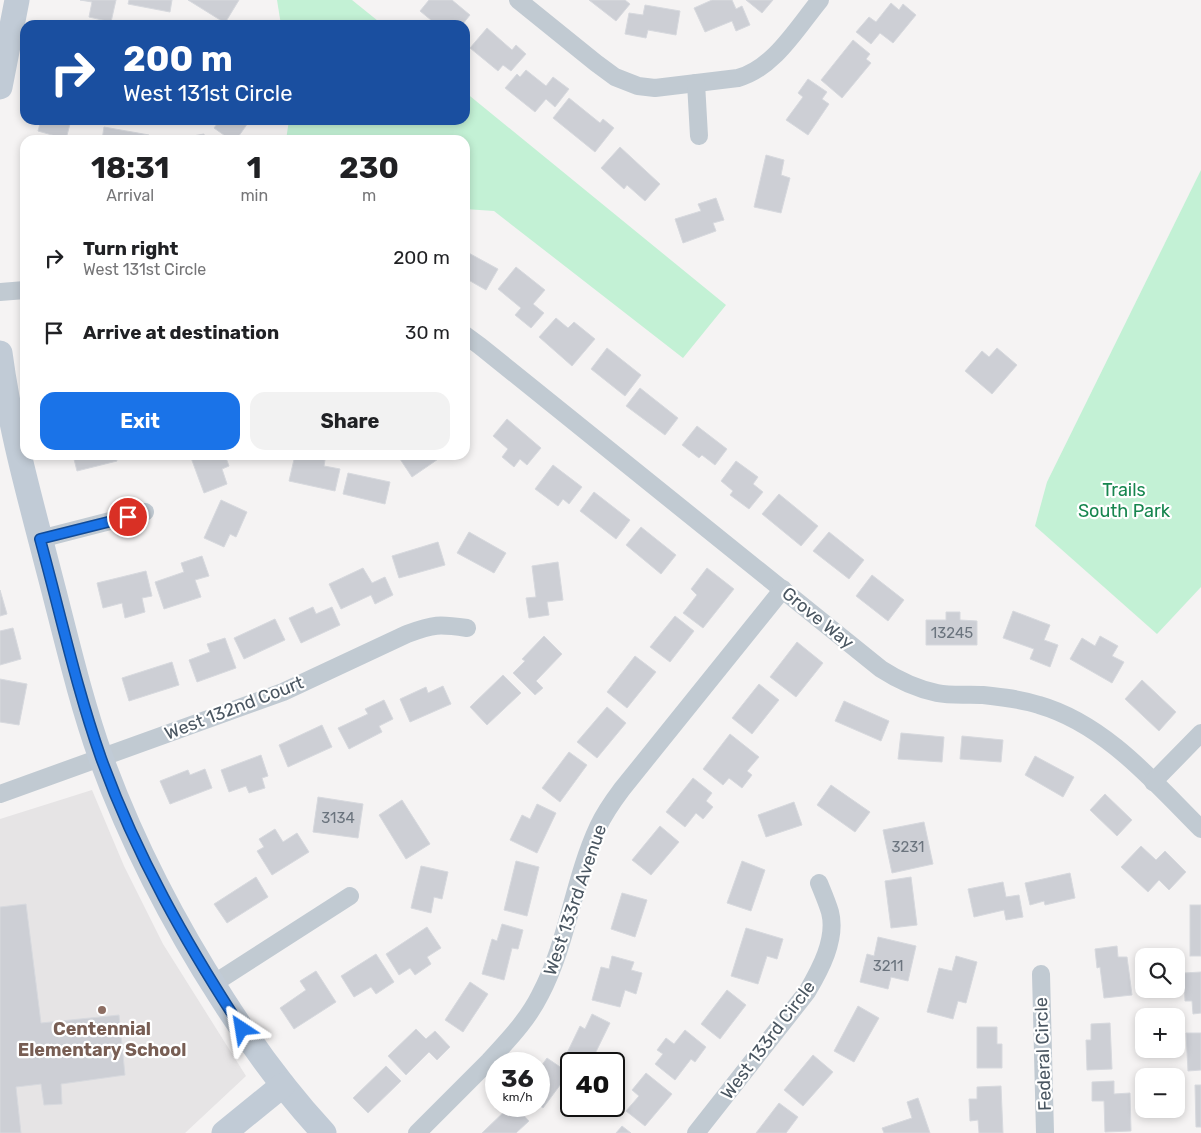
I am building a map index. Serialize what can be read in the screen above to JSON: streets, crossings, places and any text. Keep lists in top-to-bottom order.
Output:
{
  "streets": {
    "street": [
      "Grove Way",
      "West 132nd Court",
      "West 133rd Avenue",
      "West 133rd Circle",
      "Federal Circle"
    ]
  },
  "crossings": [
    ["Grove Way", "West 133rd Avenue"]
  ],
  "parks": ["Trails South Park"],
  "places": ["Centennial Elementary School"],
  "house_numbers": [
    "13245",
    "3134",
    "3231",
    "3211"
  ],
  "page": {
    "turn": ["200 m", "West 131st Circle"],
    "eta": [
      "18:31",
      "Arrival",
      "1",
      "min",
      "230",
      "m"
    ],
    "list": [
      {
        "name": "Turn right",
        "note": "West 131st Circle",
        "value": "200 m"
      },
      {
        "name": "Arrive at destination",
        "value": "30 m"
      }
    ],
    "buttons": ["Exit", "Share"],
    "map_buttons": ["+", "−"],
    "speed": "36 km/h",
    "limit": "40"
  }
}
